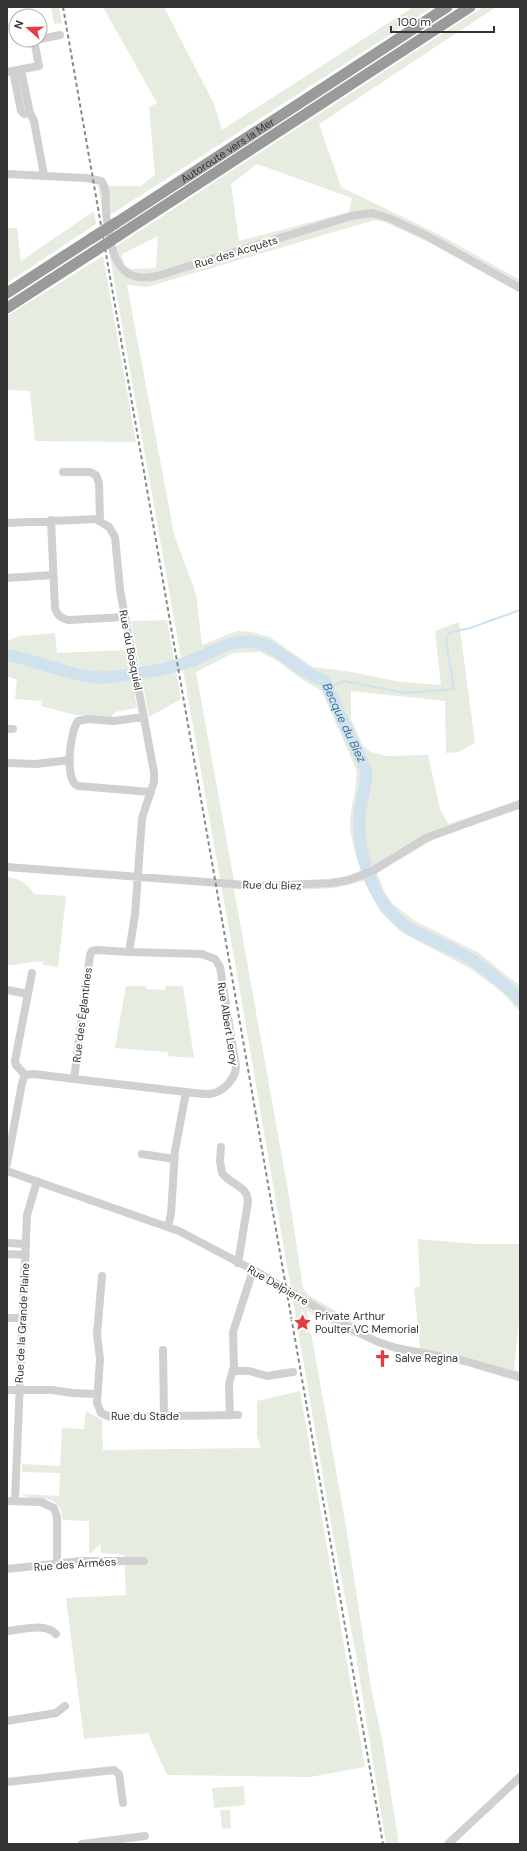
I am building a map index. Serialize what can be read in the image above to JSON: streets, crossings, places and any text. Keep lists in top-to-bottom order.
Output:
{
  "streets": {
    "highway": ["Autoroute vers la Mer"],
    "street": [
      "Rue des Acquêts",
      "Rue du Bosquiel",
      "Rue du Biez",
      "Rue des Églantines",
      "Rue Albert Leroy",
      "Rue Delpierre",
      "Rue de la Grande Plaine",
      "Rue du Stade",
      "Rue des Armées"
    ]
  },
  "crossings": [
    ["Rue du Bosquiel", "Rue du Biez"],
    ["Rue des Églantines", "Rue Albert Leroy"],
    ["Rue Delpierre", "Rue de la Grande Plaine"],
    ["Rue Delpierre", "Rue du Stade"]
  ],
  "water": ["Becque du Biez"],
  "places": {
    "place": ["Private Arthur Poulter VC Memorial"],
    "church": ["Salve Regina"]
  },
  "scale_bar": "100 m",
  "north": "left"
}
